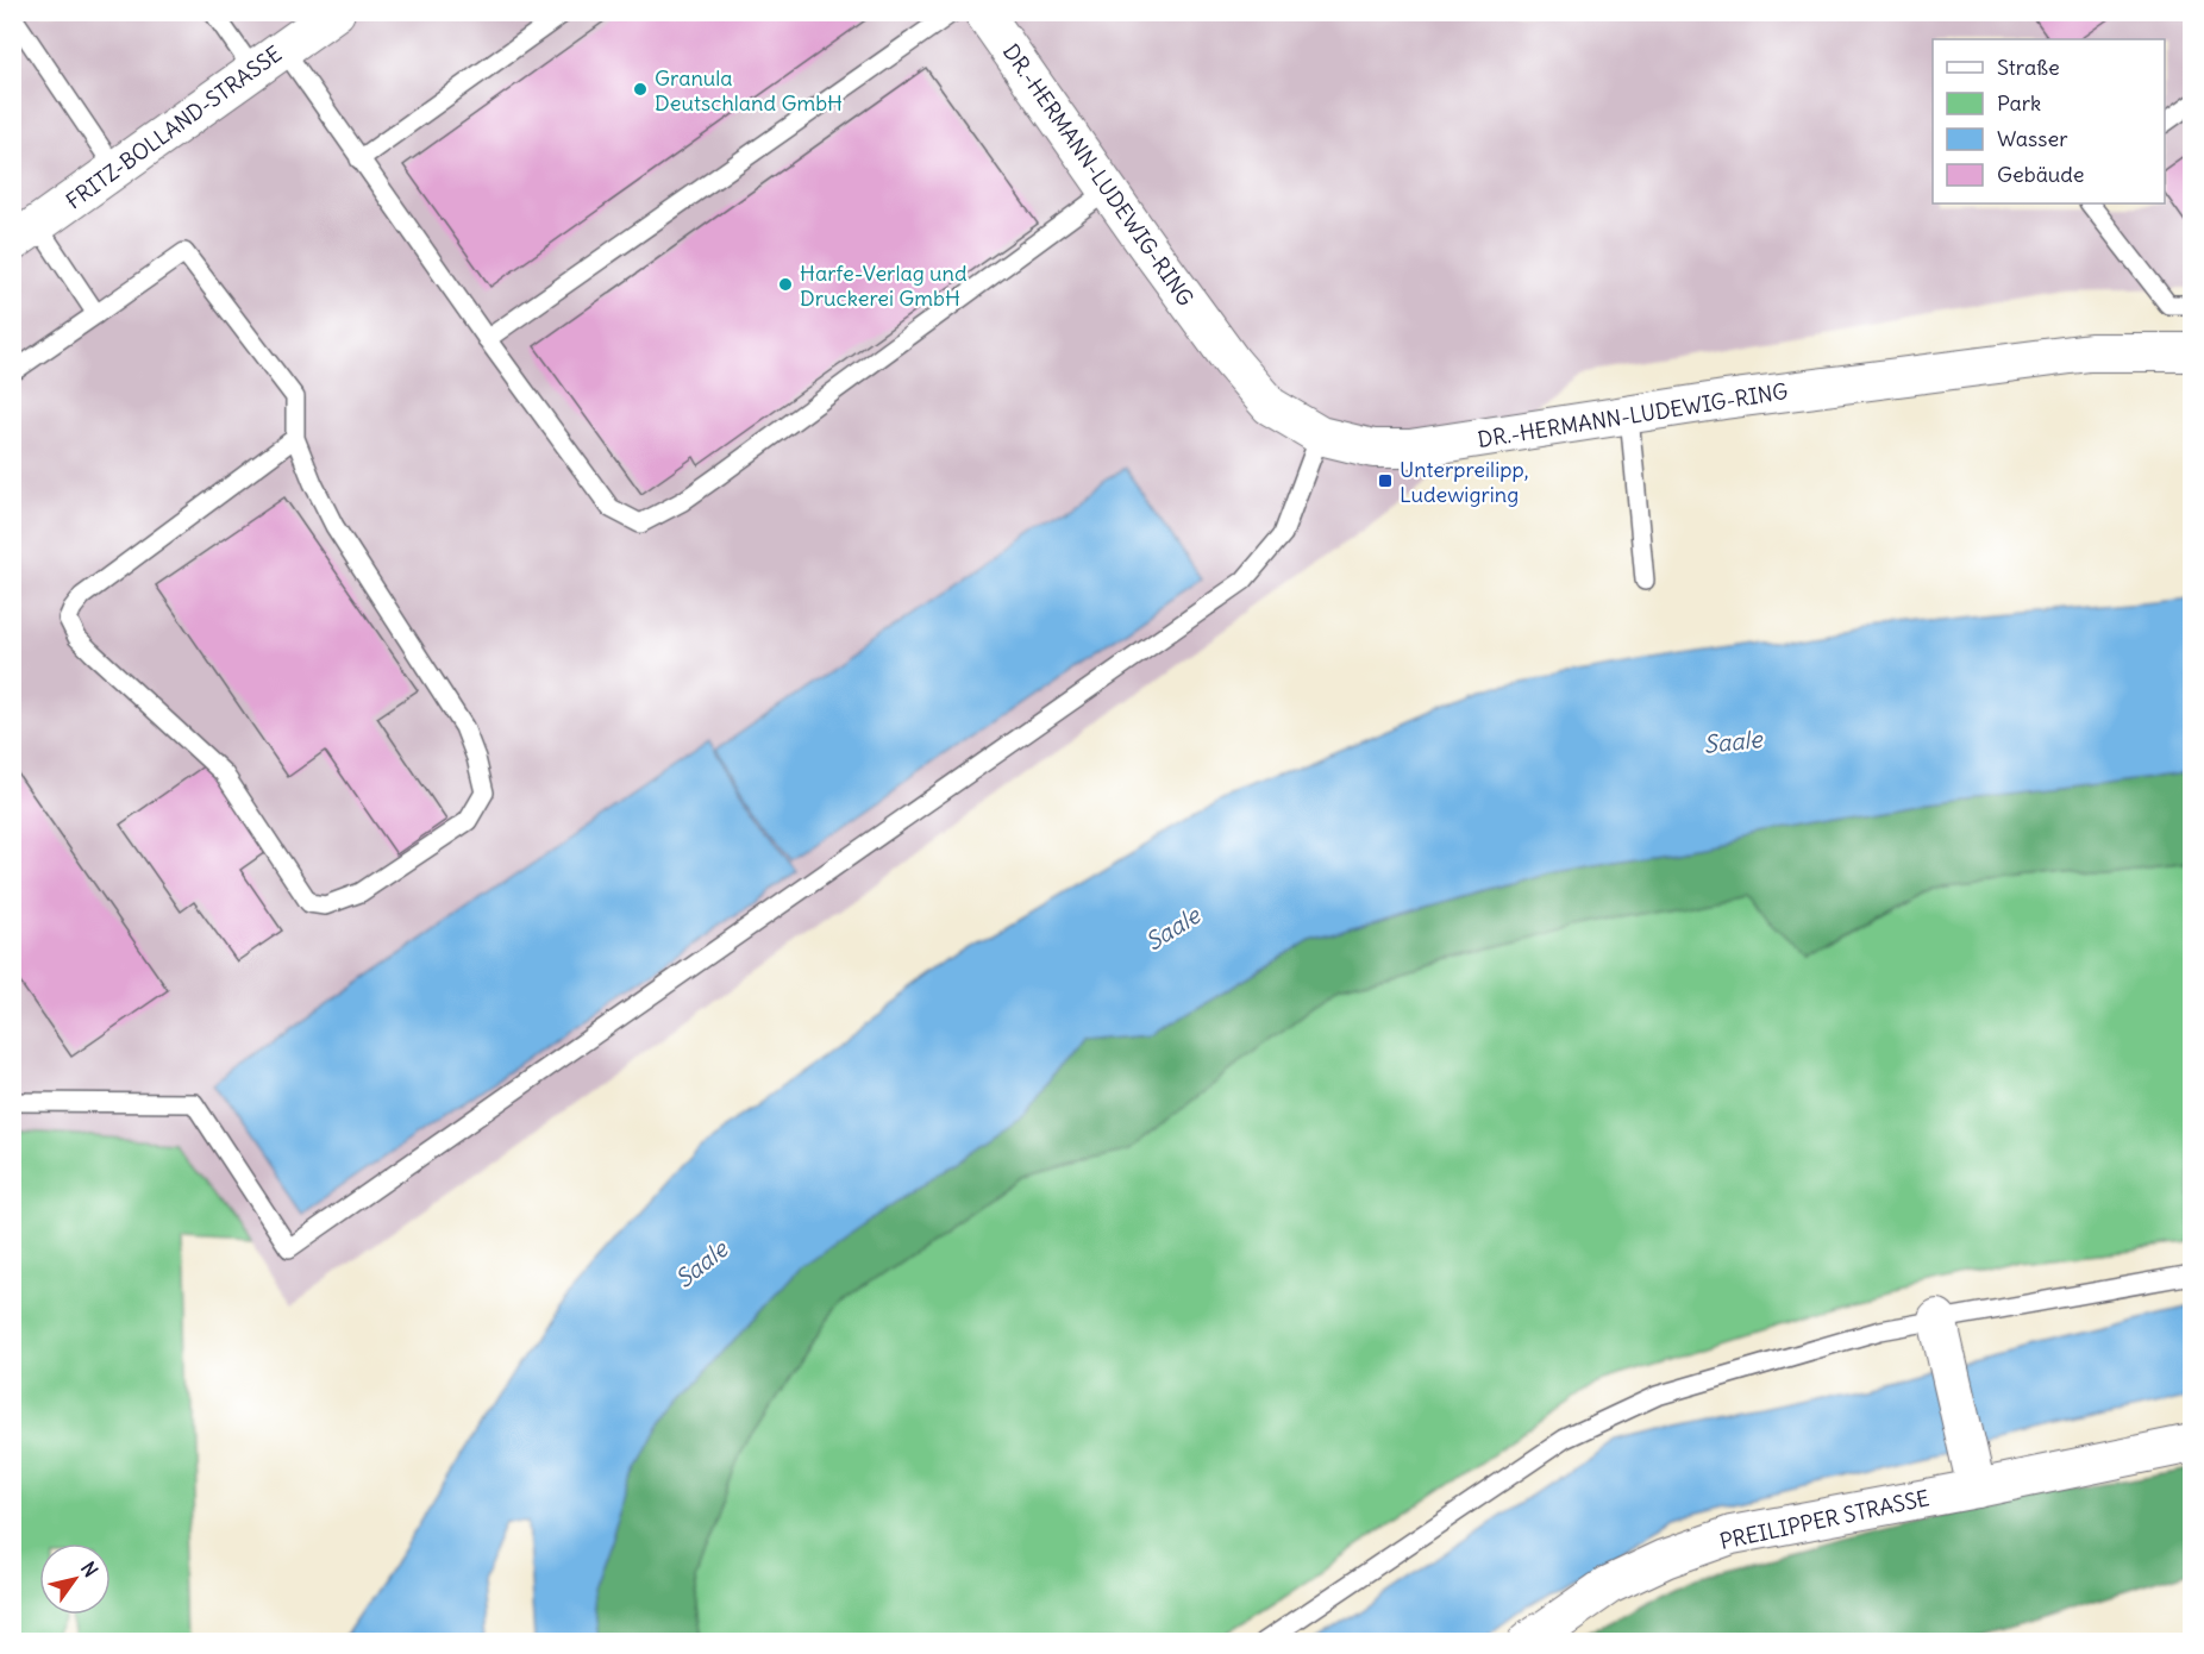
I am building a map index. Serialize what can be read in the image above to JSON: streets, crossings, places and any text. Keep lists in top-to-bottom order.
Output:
{
  "streets": {
    "street": ["FRITZ-BOLLAND-STRASSE", "DR.-HERMANN-LUDEWIG-RING", "PREILIPPER STRASSE"]
  },
  "water": ["Saale"],
  "places": {
    "other": ["Granula Deutschland GmbH", "Harfe-Verlag und Druckerei GmbH"],
    "transit": ["Unterpreilipp, Ludewigring"]
  },
  "legend": [
    "Straße",
    "Park",
    "Wasser",
    "Gebäude"
  ],
  "north": "top right"
}
